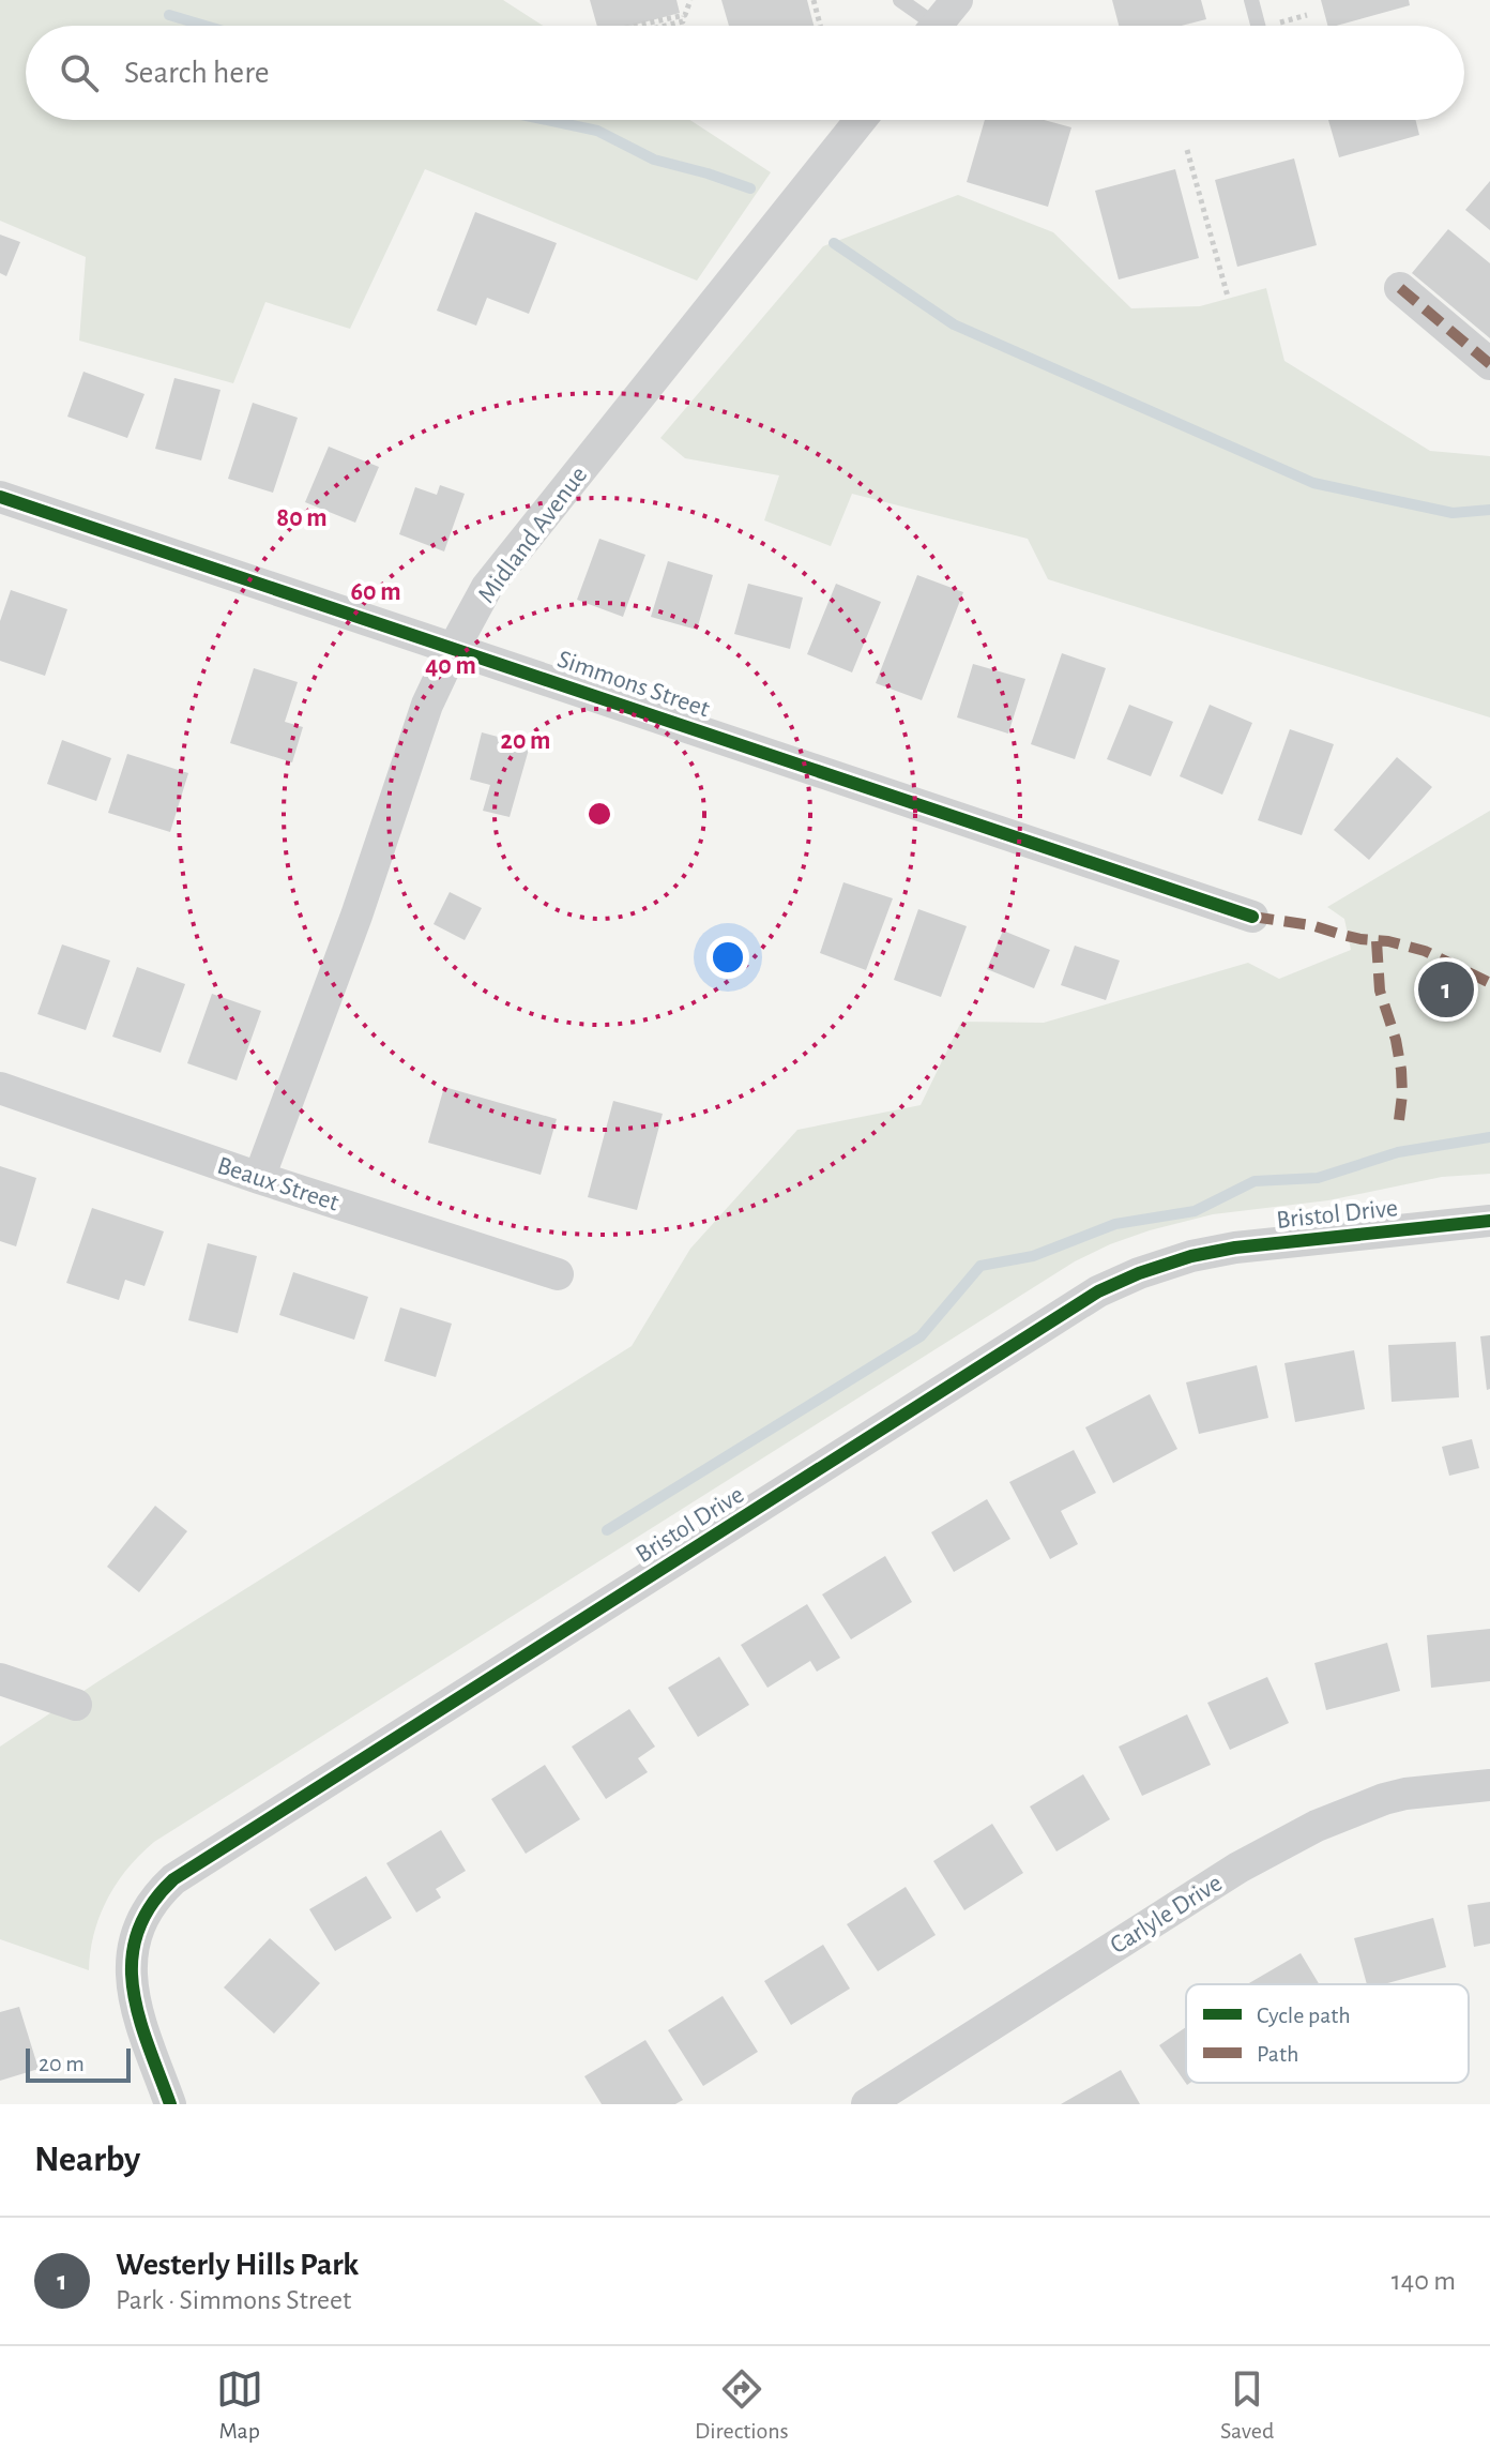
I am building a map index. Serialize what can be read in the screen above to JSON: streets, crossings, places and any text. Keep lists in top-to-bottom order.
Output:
{
  "streets": {
    "street": [
      "Midland Avenue",
      "Simmons Street",
      "Beaux Street",
      "Bristol Drive",
      "Carlyle Drive"
    ]
  },
  "crossings": [
    ["Midland Avenue", "Simmons Street"],
    ["Midland Avenue", "Beaux Street"]
  ],
  "legend": ["Cycle path", "Path"],
  "scale_bar": "20 m",
  "page": {
    "search": "Search here",
    "pins": "1",
    "scale": "20 m",
    "heading": "Nearby",
    "list": [
      {
        "mark": "1",
        "name": "Westerly Hills Park",
        "note": "Park · Simmons Street",
        "value": "140 m"
      }
    ],
    "nav": ["Map", "Directions", "Saved"]
  },
  "rings": [
    "80 m",
    "60 m",
    "40 m",
    "20 m"
  ]
}
